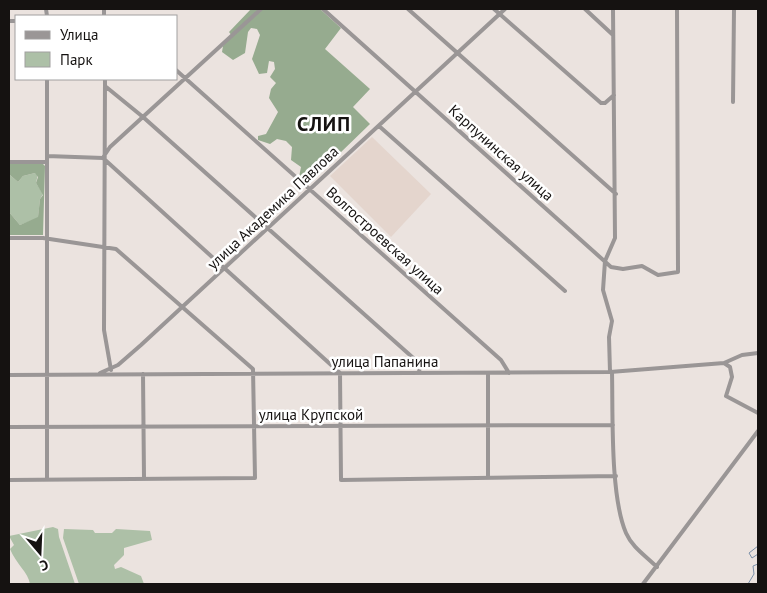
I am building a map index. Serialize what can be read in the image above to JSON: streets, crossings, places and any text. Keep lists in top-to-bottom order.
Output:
{
  "streets": {
    "street": [
      "Карпунинская улица",
      "улица Академика Павлова",
      "Волгостроевская улица",
      "улица Папанина",
      "улица Крупской"
    ]
  },
  "crossings": [
    ["Карпунинская улица", "улица Академика Павлова"],
    ["улица Академика Павлова", "Волгостроевская улица"],
    ["улица Академика Павлова", "улица Папанина"],
    ["Волгостроевская улица", "улица Папанина"]
  ],
  "districts": ["СЛИП"],
  "legend": ["Улица", "Парк"],
  "north": "bottom"
}
